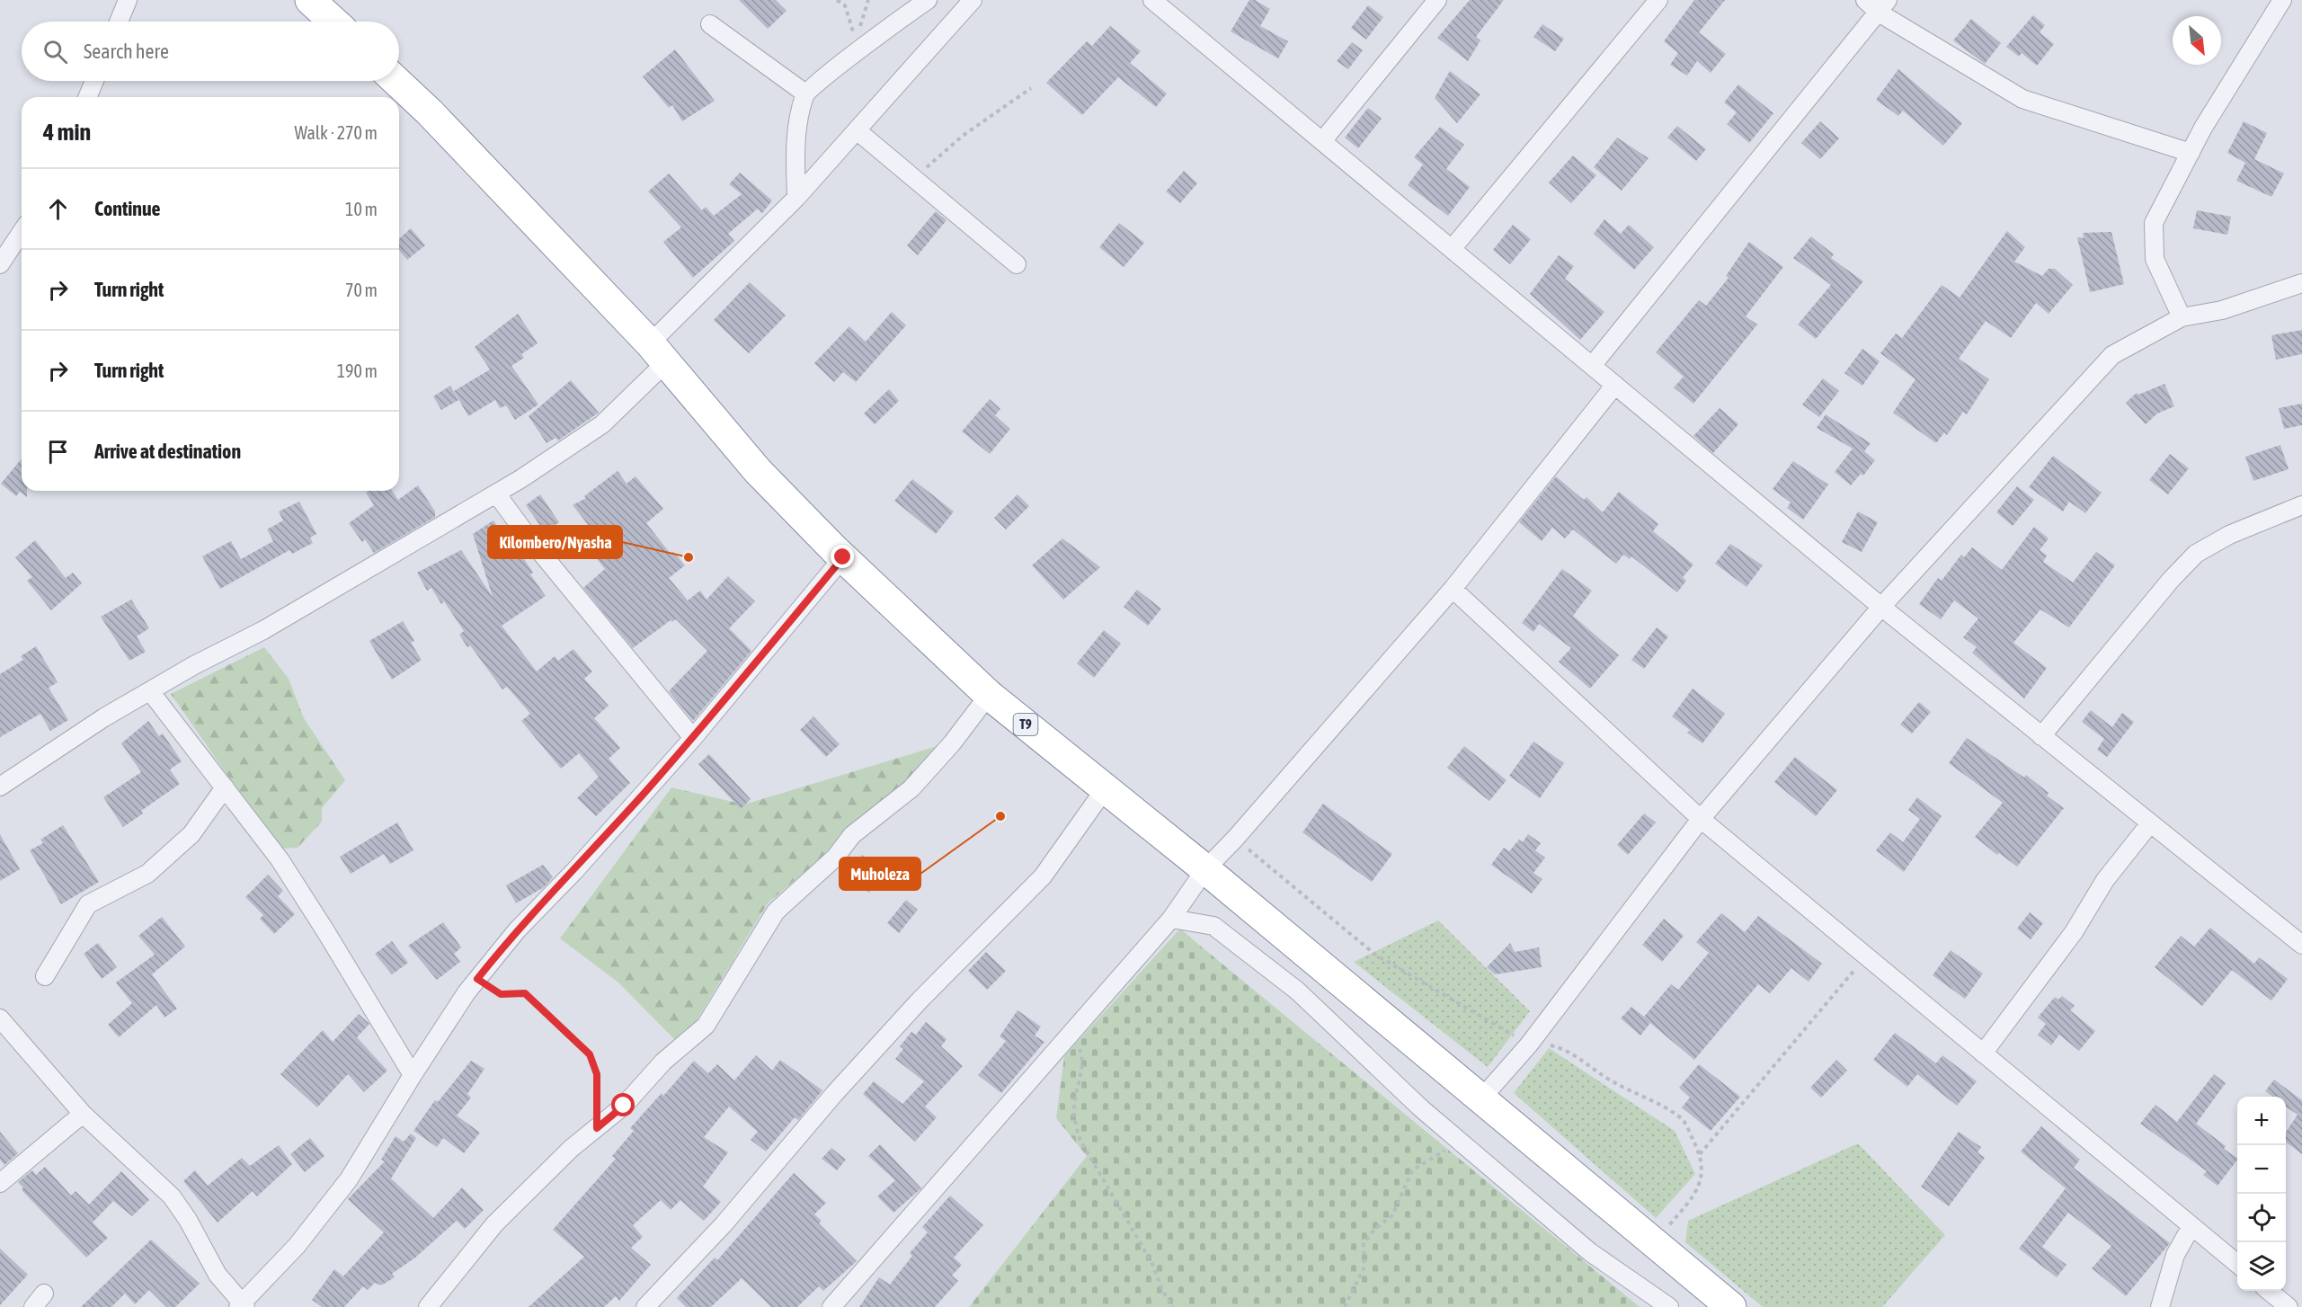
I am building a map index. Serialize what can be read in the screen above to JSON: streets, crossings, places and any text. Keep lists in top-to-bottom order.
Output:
{
  "streets": {
    "highway": ["T9"]
  },
  "places": ["Kilombero/Nyasha", "Muholeza"],
  "north": "bottom right",
  "page": {
    "search": "Search here",
    "heading": ["4 min", "Walk · 270 m"],
    "list": [
      ["Continue", "10 m"],
      ["Turn right", "70 m"],
      ["Turn right", "190 m"],
      "Arrive at destination"
    ],
    "map_buttons": ["+", "−"]
  }
}
